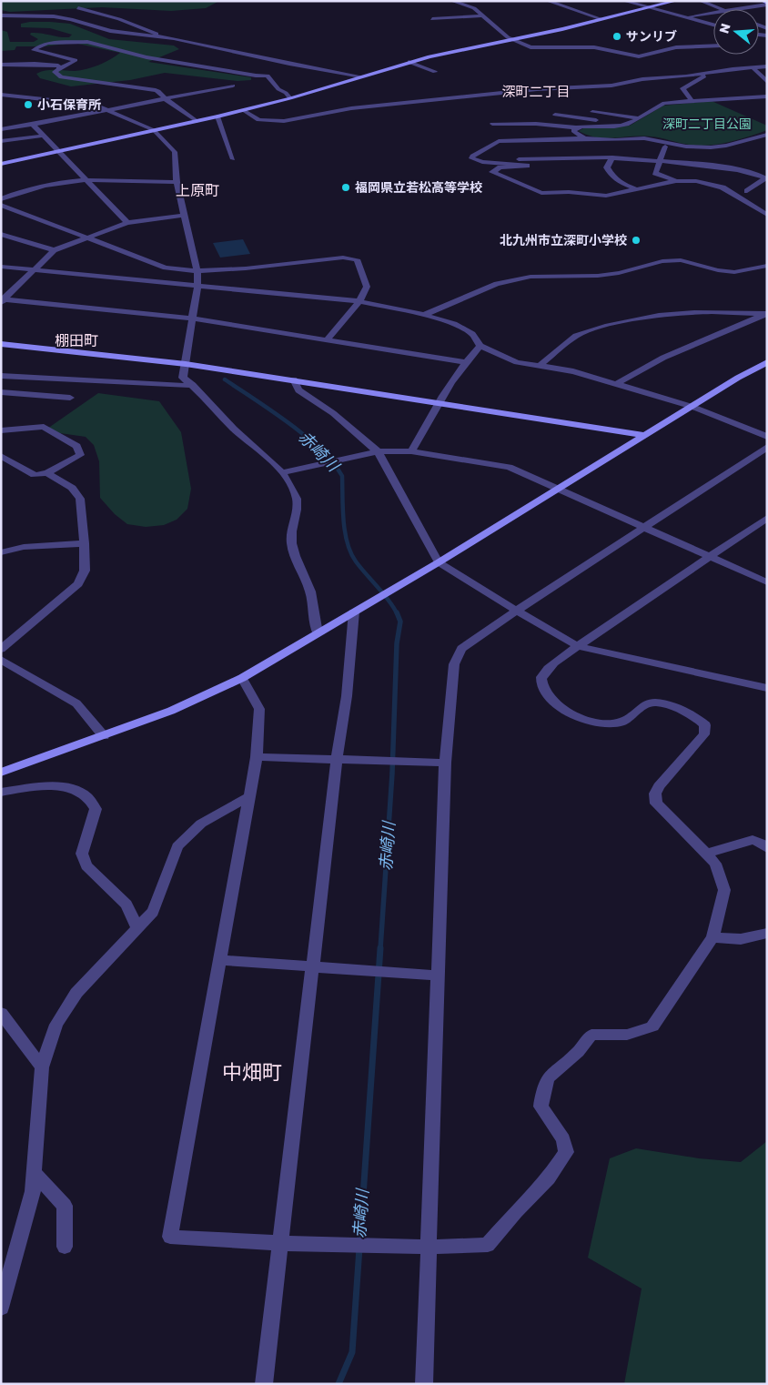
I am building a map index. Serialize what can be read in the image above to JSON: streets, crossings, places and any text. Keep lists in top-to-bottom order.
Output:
{
  "districts": [
    "深町二丁目",
    "上原町",
    "棚田町",
    "中畑町"
  ],
  "water": ["赤崎川"],
  "parks": ["深町二丁目公園"],
  "places": [
    "サンリブ",
    "小石保育所",
    "福岡県立若松高等学校",
    "北九州市立深町小学校"
  ],
  "north": "left"
}
